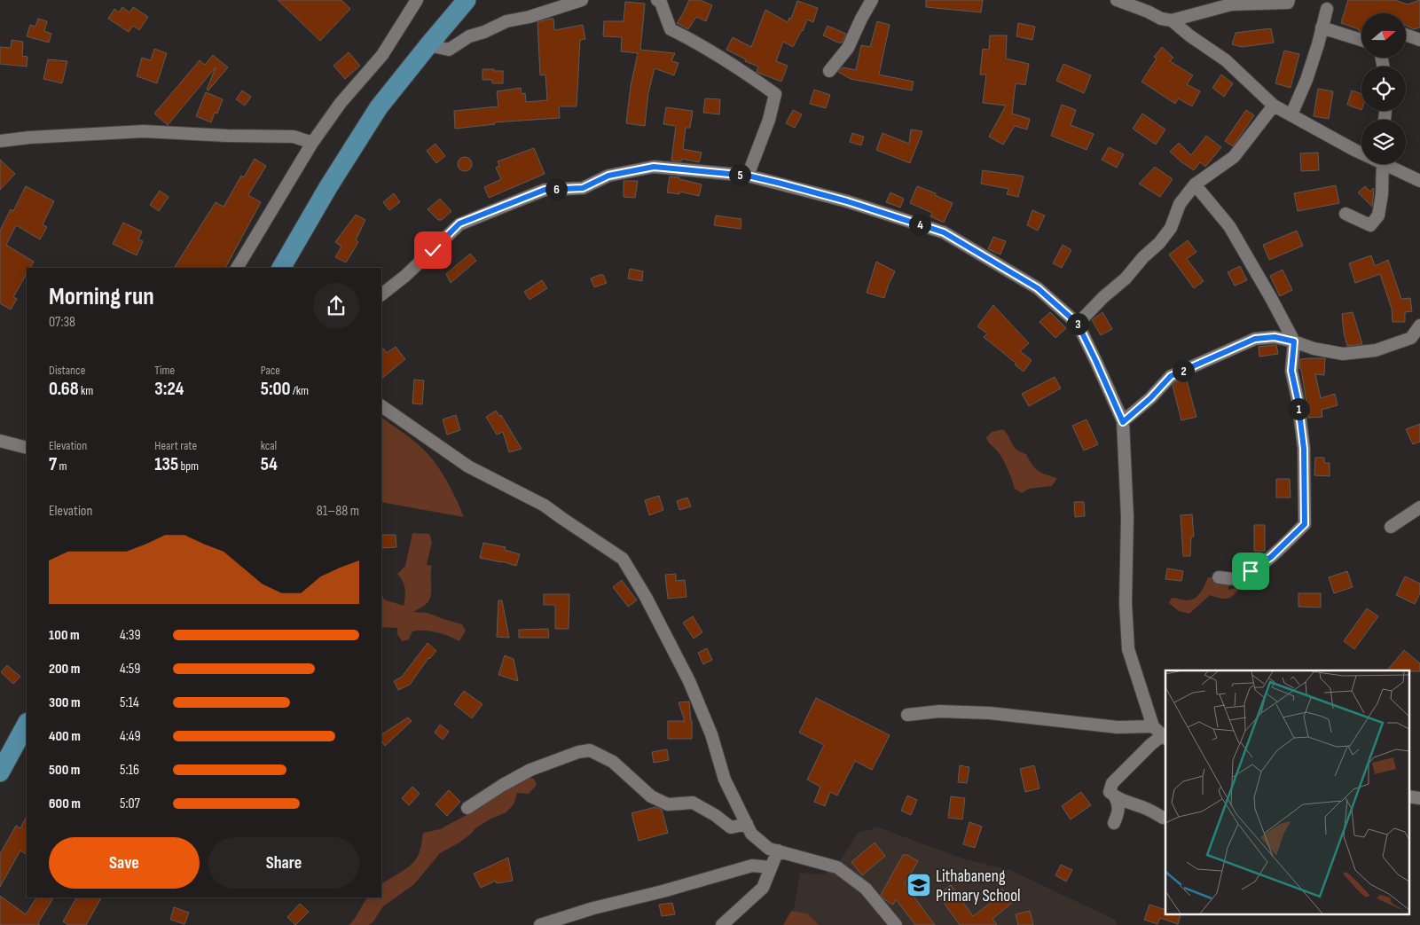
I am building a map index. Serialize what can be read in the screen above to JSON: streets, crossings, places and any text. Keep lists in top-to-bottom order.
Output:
{
  "places": {
    "school or university": ["Lithabaneng Primary School"]
  },
  "north": "right",
  "page": {
    "pins": [
      "5",
      "6",
      "4",
      "3",
      "2",
      "1"
    ],
    "heading": ["Morning run", "07:38"],
    "stats": [
      ["Distance", "0.68 km"],
      ["Time", "3:24"],
      ["Pace", "5:00 /km"],
      ["Elevation", "7 m"],
      ["Heart rate", "135 bpm"],
      ["kcal", "54"]
    ],
    "chart": ["Elevation", "81–88 m"],
    "list": [
      {
        "name": "100 m",
        "note": "4:39"
      },
      {
        "name": "200 m",
        "note": "4:59"
      },
      {
        "name": "300 m",
        "note": "5:14"
      },
      {
        "name": "400 m",
        "note": "4:49"
      },
      {
        "name": "500 m",
        "note": "5:16"
      },
      {
        "name": "600 m",
        "note": "5:07"
      }
    ],
    "buttons": ["Save", "Share"]
  }
}
